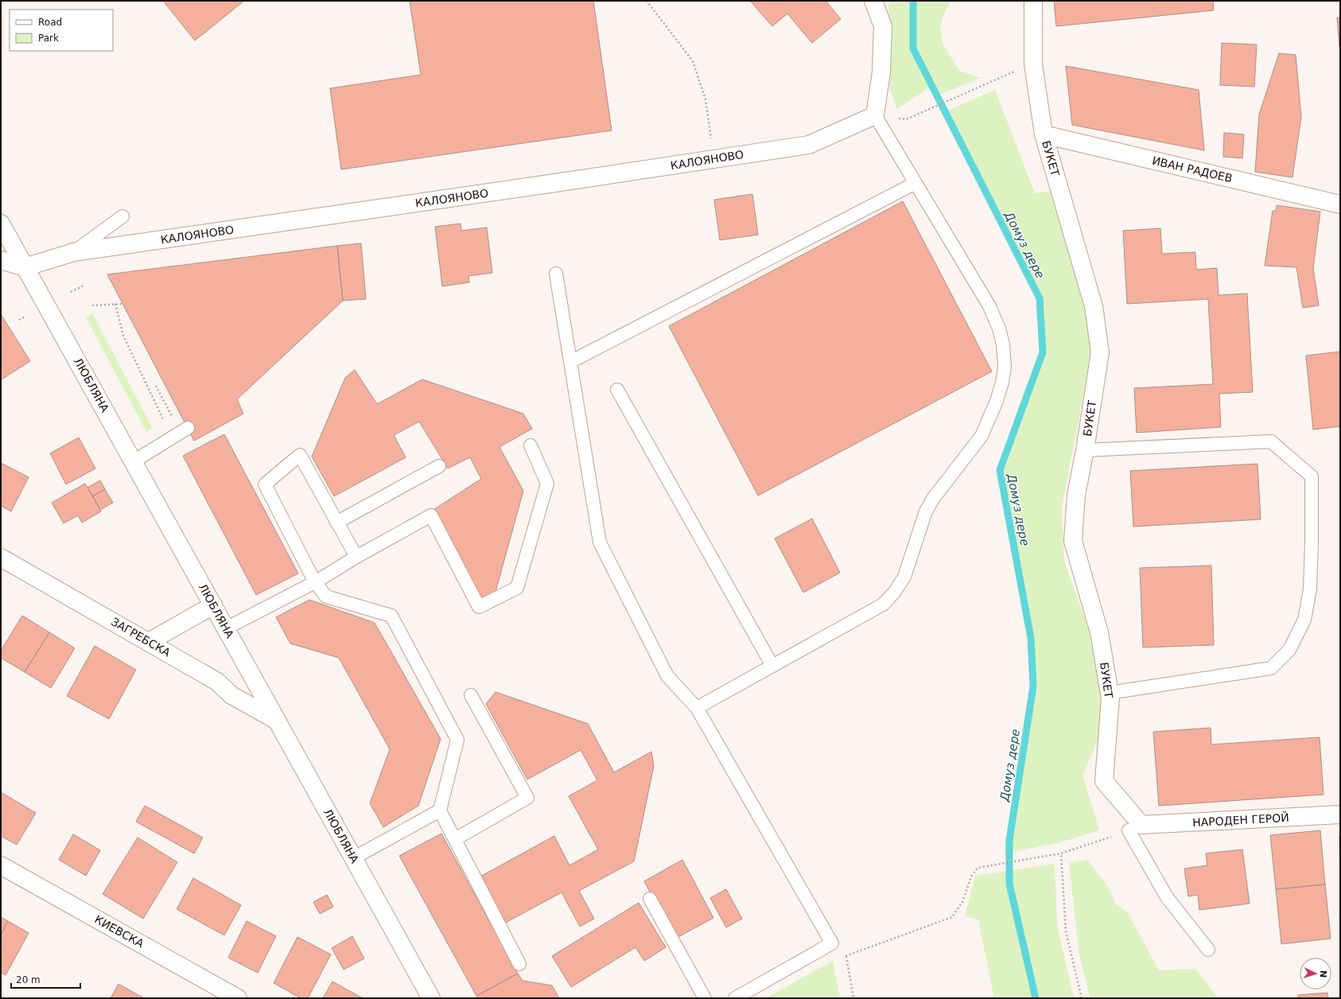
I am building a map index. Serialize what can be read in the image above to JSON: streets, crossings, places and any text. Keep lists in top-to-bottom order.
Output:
{
  "streets": {
    "street": [
      "БУКЕТ",
      "КАЛОЯНОВО",
      "ИВАН РАДОЕВ",
      "ЛЮБЛЯНА",
      "ЗАГРЕБСКА",
      "НАРОДЕН ГЕРОЙ",
      "КИЕВСКА"
    ]
  },
  "crossings": [
    ["БУКЕТ", "ИВАН РАДОЕВ"],
    ["БУКЕТ", "НАРОДЕН ГЕРОЙ"],
    ["КАЛОЯНОВО", "ЛЮБЛЯНА"],
    ["ЛЮБЛЯНА", "ЗАГРЕБСКА"]
  ],
  "water": ["Домуз дере"],
  "legend": ["Road", "Park"],
  "scale_bar": "20 m",
  "north": "right"
}
